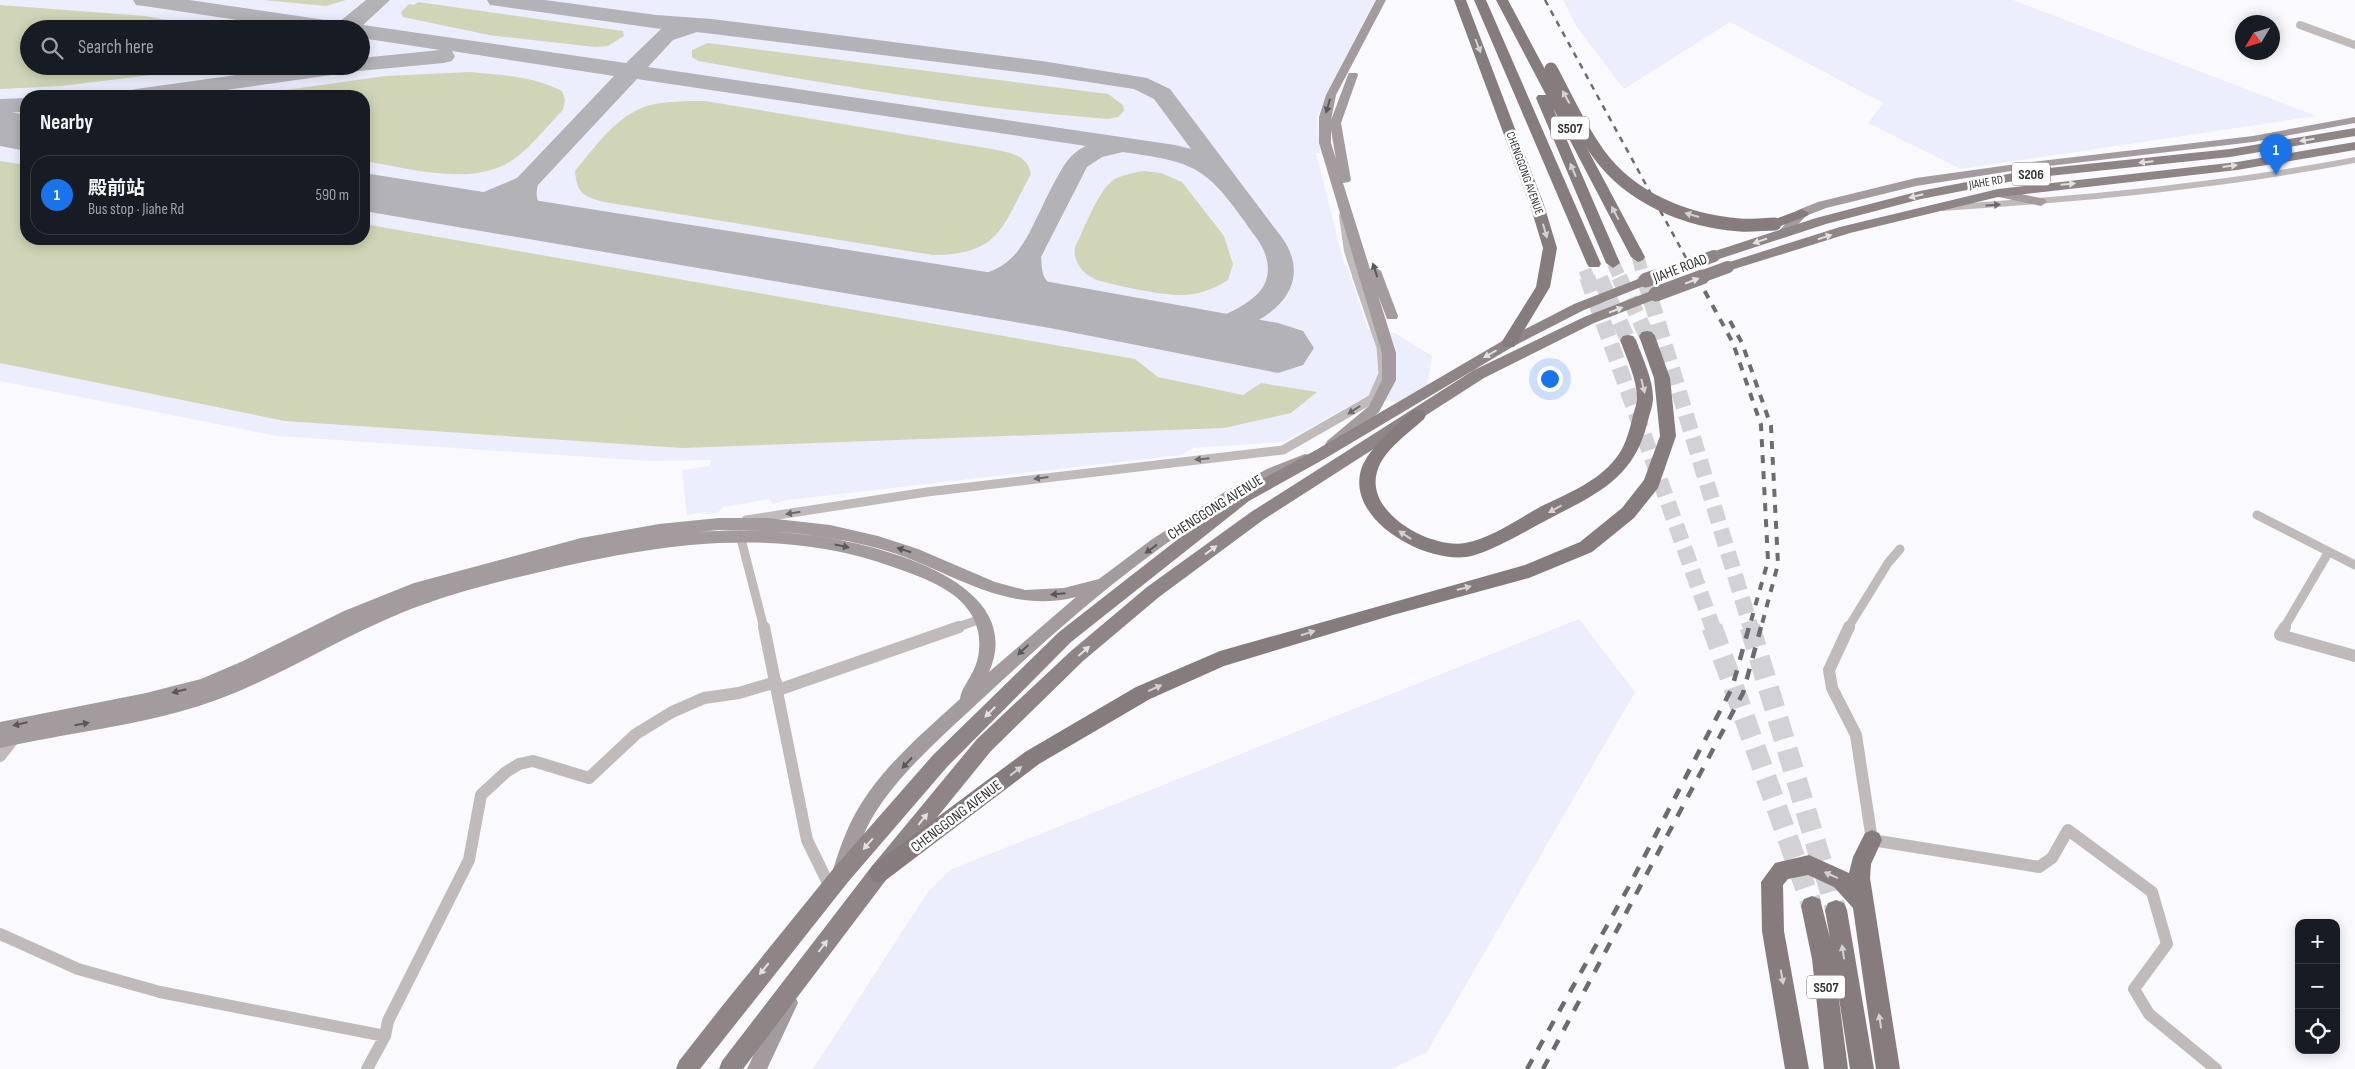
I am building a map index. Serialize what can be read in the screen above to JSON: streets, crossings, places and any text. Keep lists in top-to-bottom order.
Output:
{
  "streets": {
    "highway": ["S507", "CHENGGONG AVENUE"],
    "main road": ["S206", "JIAHE RD", "JIAHE ROAD"]
  },
  "crossings": [
    ["JIAHE RD", "JIAHE ROAD"]
  ],
  "north": "bottom left",
  "page": {
    "search": "Search here",
    "heading": "Nearby",
    "pins": "1",
    "list": [
      {
        "mark": "1",
        "name": "殿前站",
        "note": "Bus stop · Jiahe Rd",
        "value": "590 m"
      }
    ],
    "map_buttons": ["+", "−"]
  }
}
